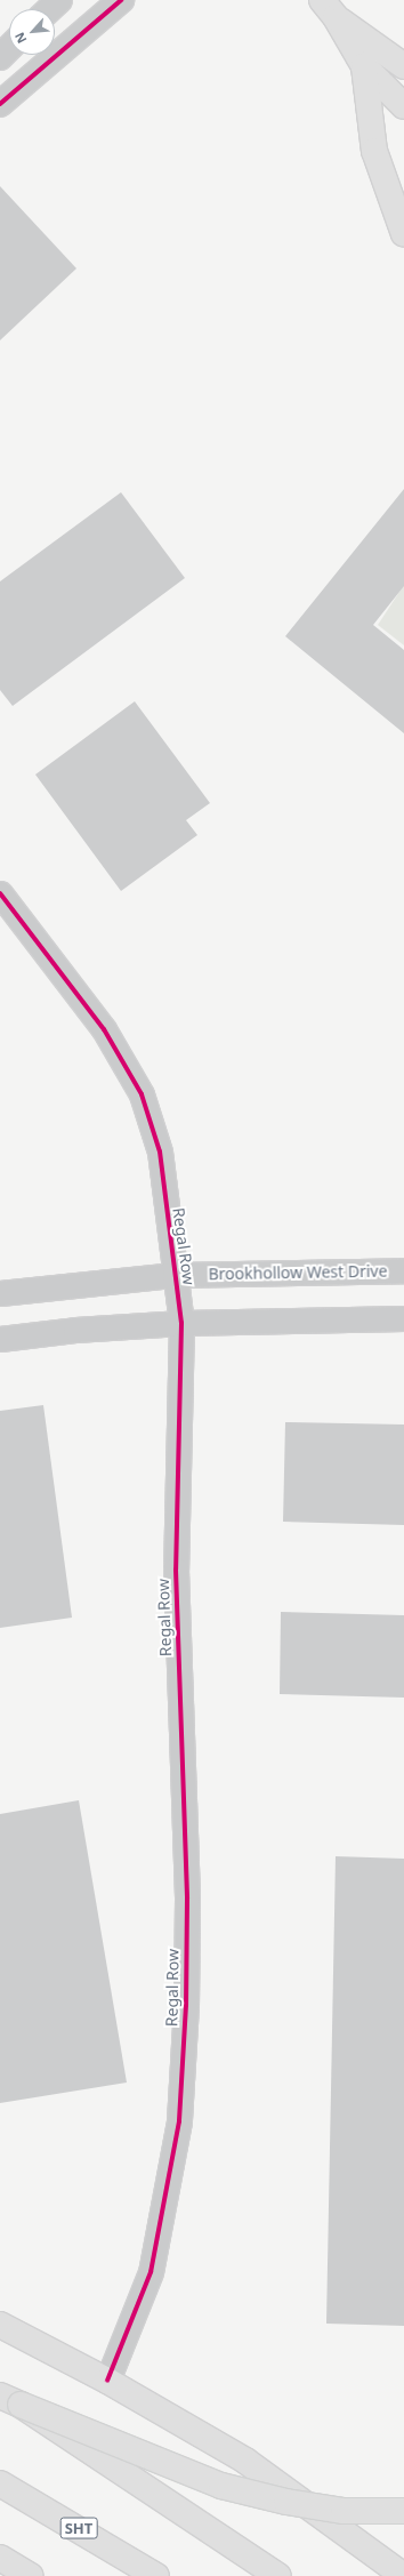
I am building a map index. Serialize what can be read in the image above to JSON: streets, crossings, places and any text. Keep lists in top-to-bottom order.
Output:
{
  "streets": {
    "main road": ["SHT"],
    "street": ["Regal Row", "Brookhollow West Drive"]
  },
  "crossings": [
    ["Regal Row", "Brookhollow West Drive"]
  ],
  "north": "bottom left"
}
